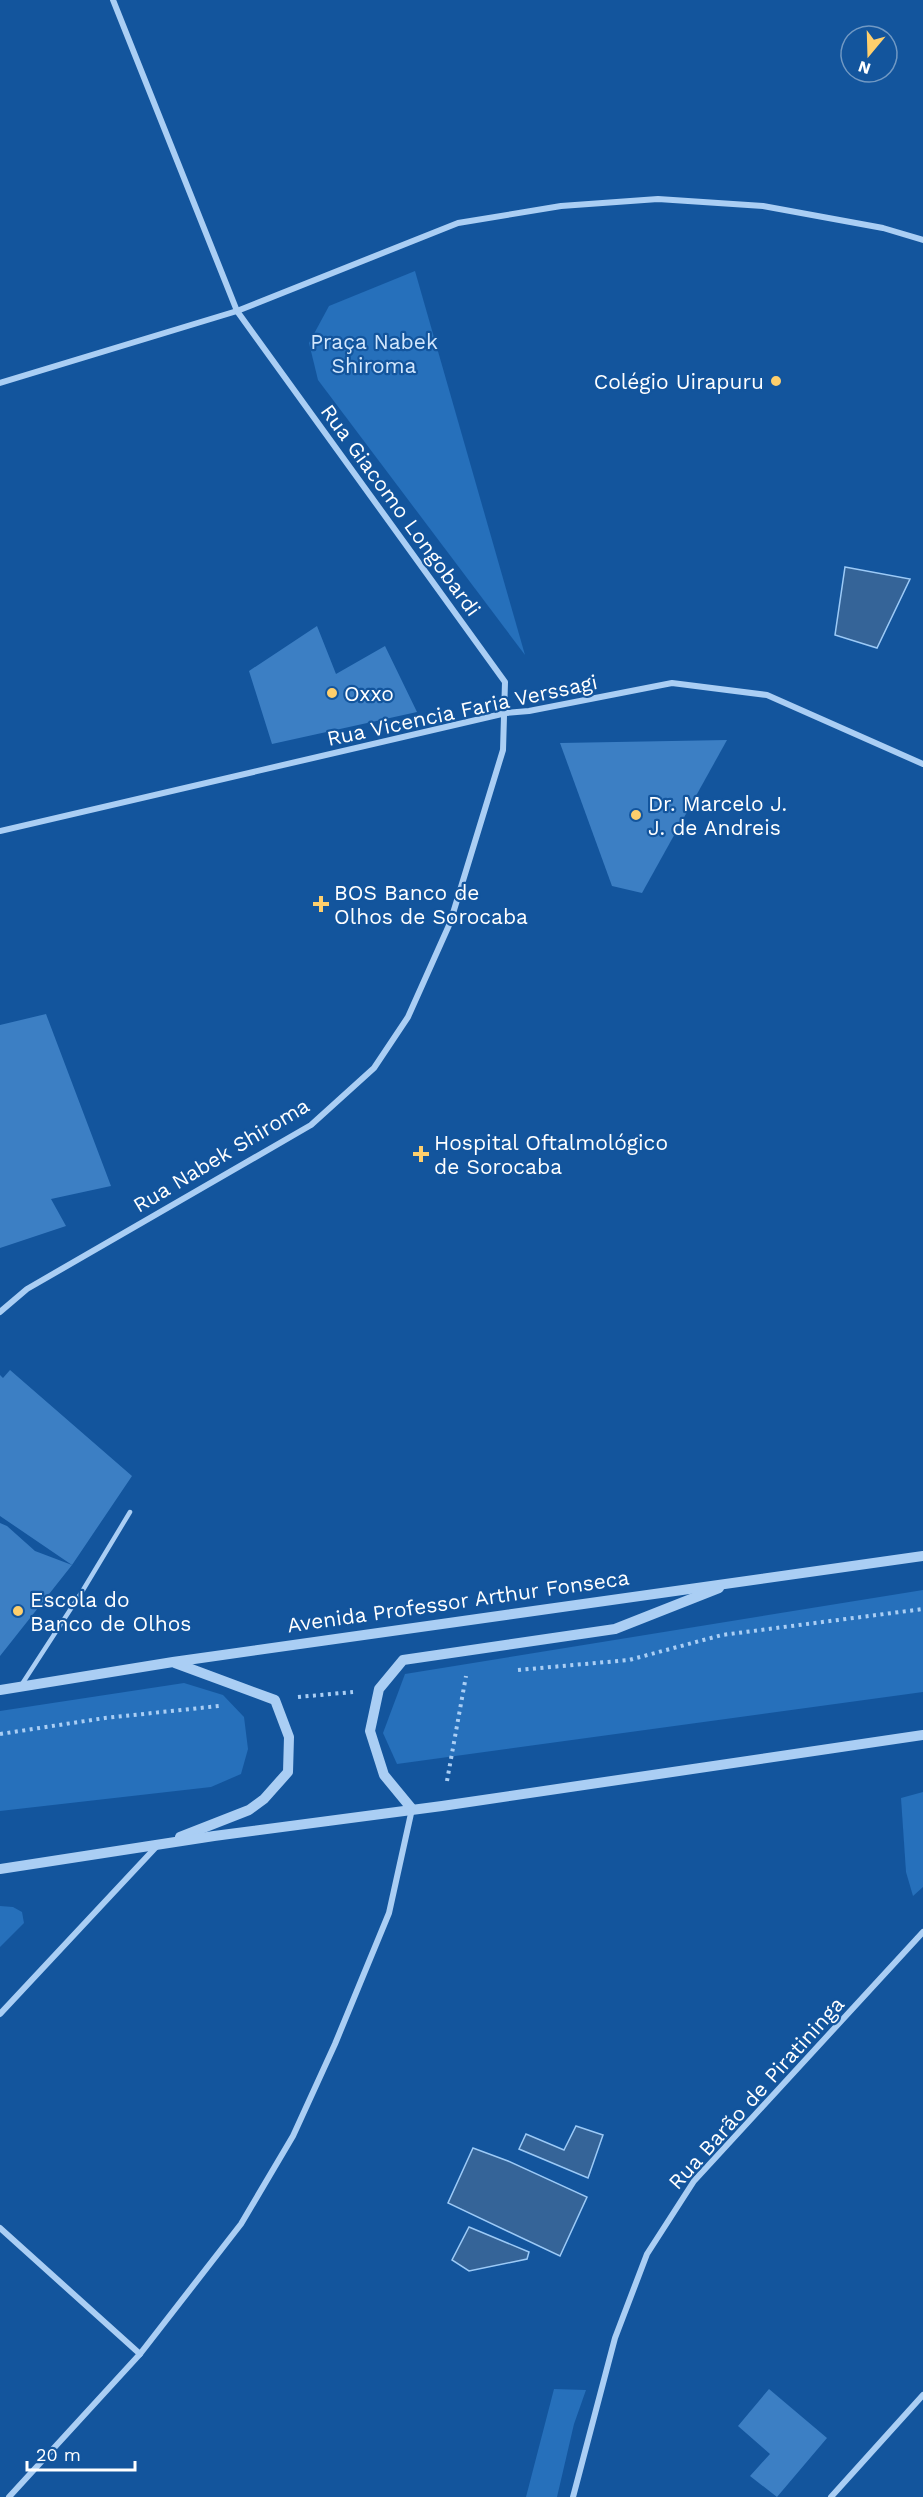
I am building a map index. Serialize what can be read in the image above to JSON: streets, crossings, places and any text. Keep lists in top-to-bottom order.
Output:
{
  "streets": {
    "street": [
      "Rua Giacomo Longobardi",
      "Rua Vicencia Faria Verssagi",
      "Rua Nabek Shiroma",
      "Avenida Professor Arthur Fonseca",
      "Rua Barão de Piratininga"
    ]
  },
  "crossings": [
    ["Rua Giacomo Longobardi", "Rua Vicencia Faria Verssagi"],
    ["Rua Giacomo Longobardi", "Rua Nabek Shiroma"],
    ["Rua Vicencia Faria Verssagi", "Rua Nabek Shiroma"]
  ],
  "parks": ["Praça Nabek Shiroma"],
  "places": {
    "other": [
      "Colégio Uirapuru",
      "Oxxo",
      "Dr. Marcelo J. J. de Andreis",
      "Escola do Banco de Olhos"
    ],
    "health": ["BOS Banco de Olhos de Sorocaba", "Hospital Oftalmológico de Sorocaba"]
  },
  "scale_bar": "20 m",
  "north": "bottom"
}
